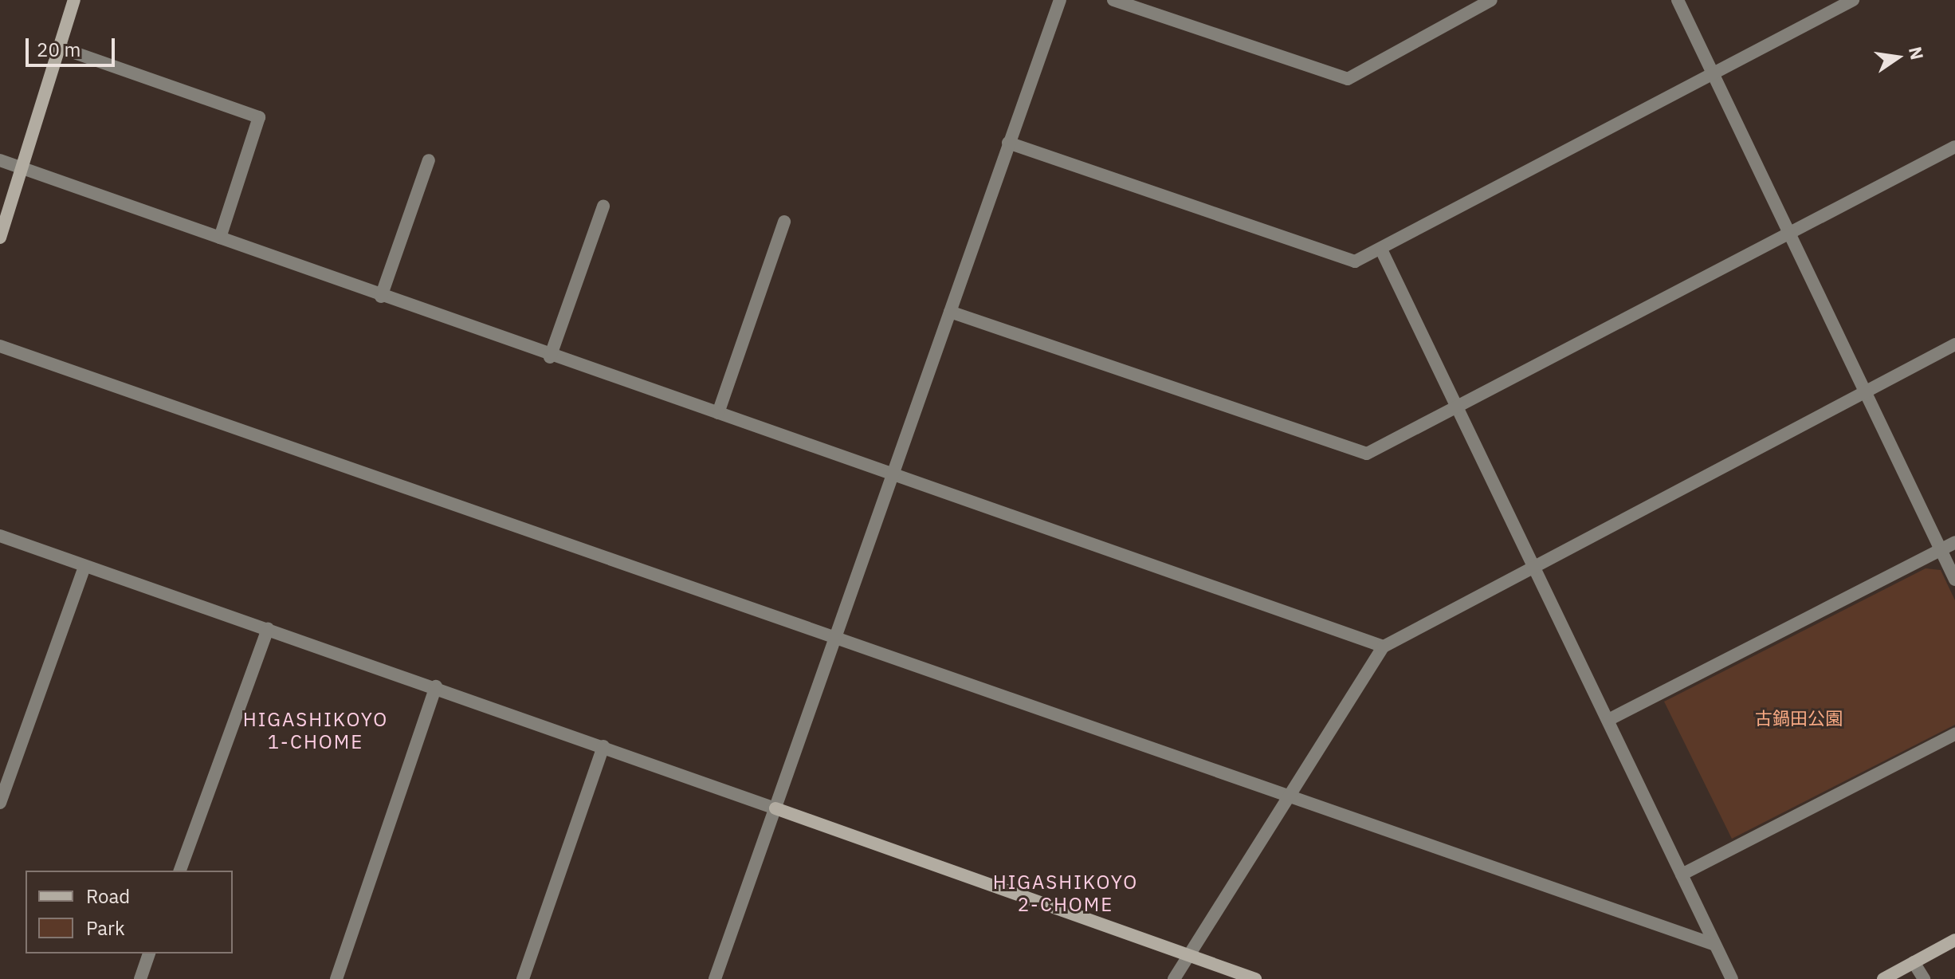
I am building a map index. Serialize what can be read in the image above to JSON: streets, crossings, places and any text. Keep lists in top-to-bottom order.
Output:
{
  "districts": ["HIGASHIKOYO 1-CHOME", "HIGASHIKOYO 2-CHOME"],
  "parks": ["古鍋田公園"],
  "legend": ["Road", "Park"],
  "scale_bar": "20 m",
  "north": "right"
}
